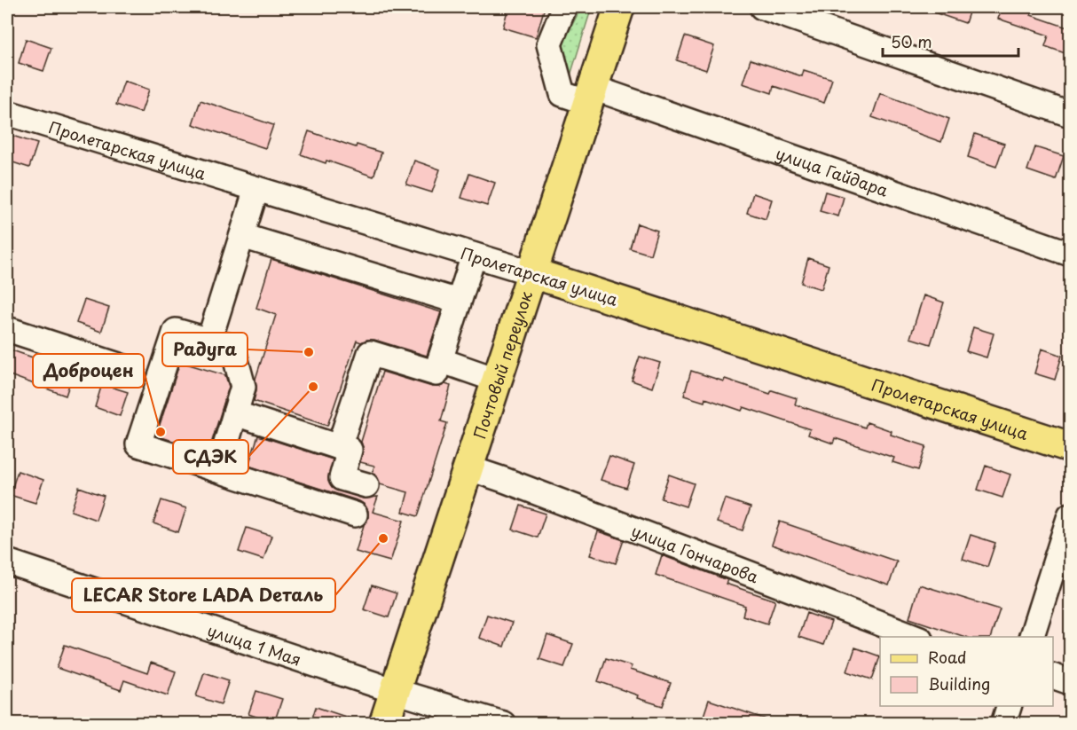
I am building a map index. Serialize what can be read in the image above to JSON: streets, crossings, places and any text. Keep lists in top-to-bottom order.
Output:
{
  "streets": {
    "main road": ["Пролетарская улица", "Почтовый переулок"],
    "street": ["улица Гайдара", "улица Гончарова", "улица 1 Мая"]
  },
  "crossings": [
    ["Пролетарская улица", "Почтовый переулок"],
    ["улица Гайдара", "Почтовый переулок"],
    ["Почтовый переулок", "улица Гончарова"],
    ["Почтовый переулок", "улица 1 Мая"]
  ],
  "places": [
    "Радуга",
    "СДЭК",
    "Доброцен",
    "LECAR Store LADA Dеталь"
  ],
  "legend": ["Road", "Building"],
  "scale_bar": "50 m"
}
